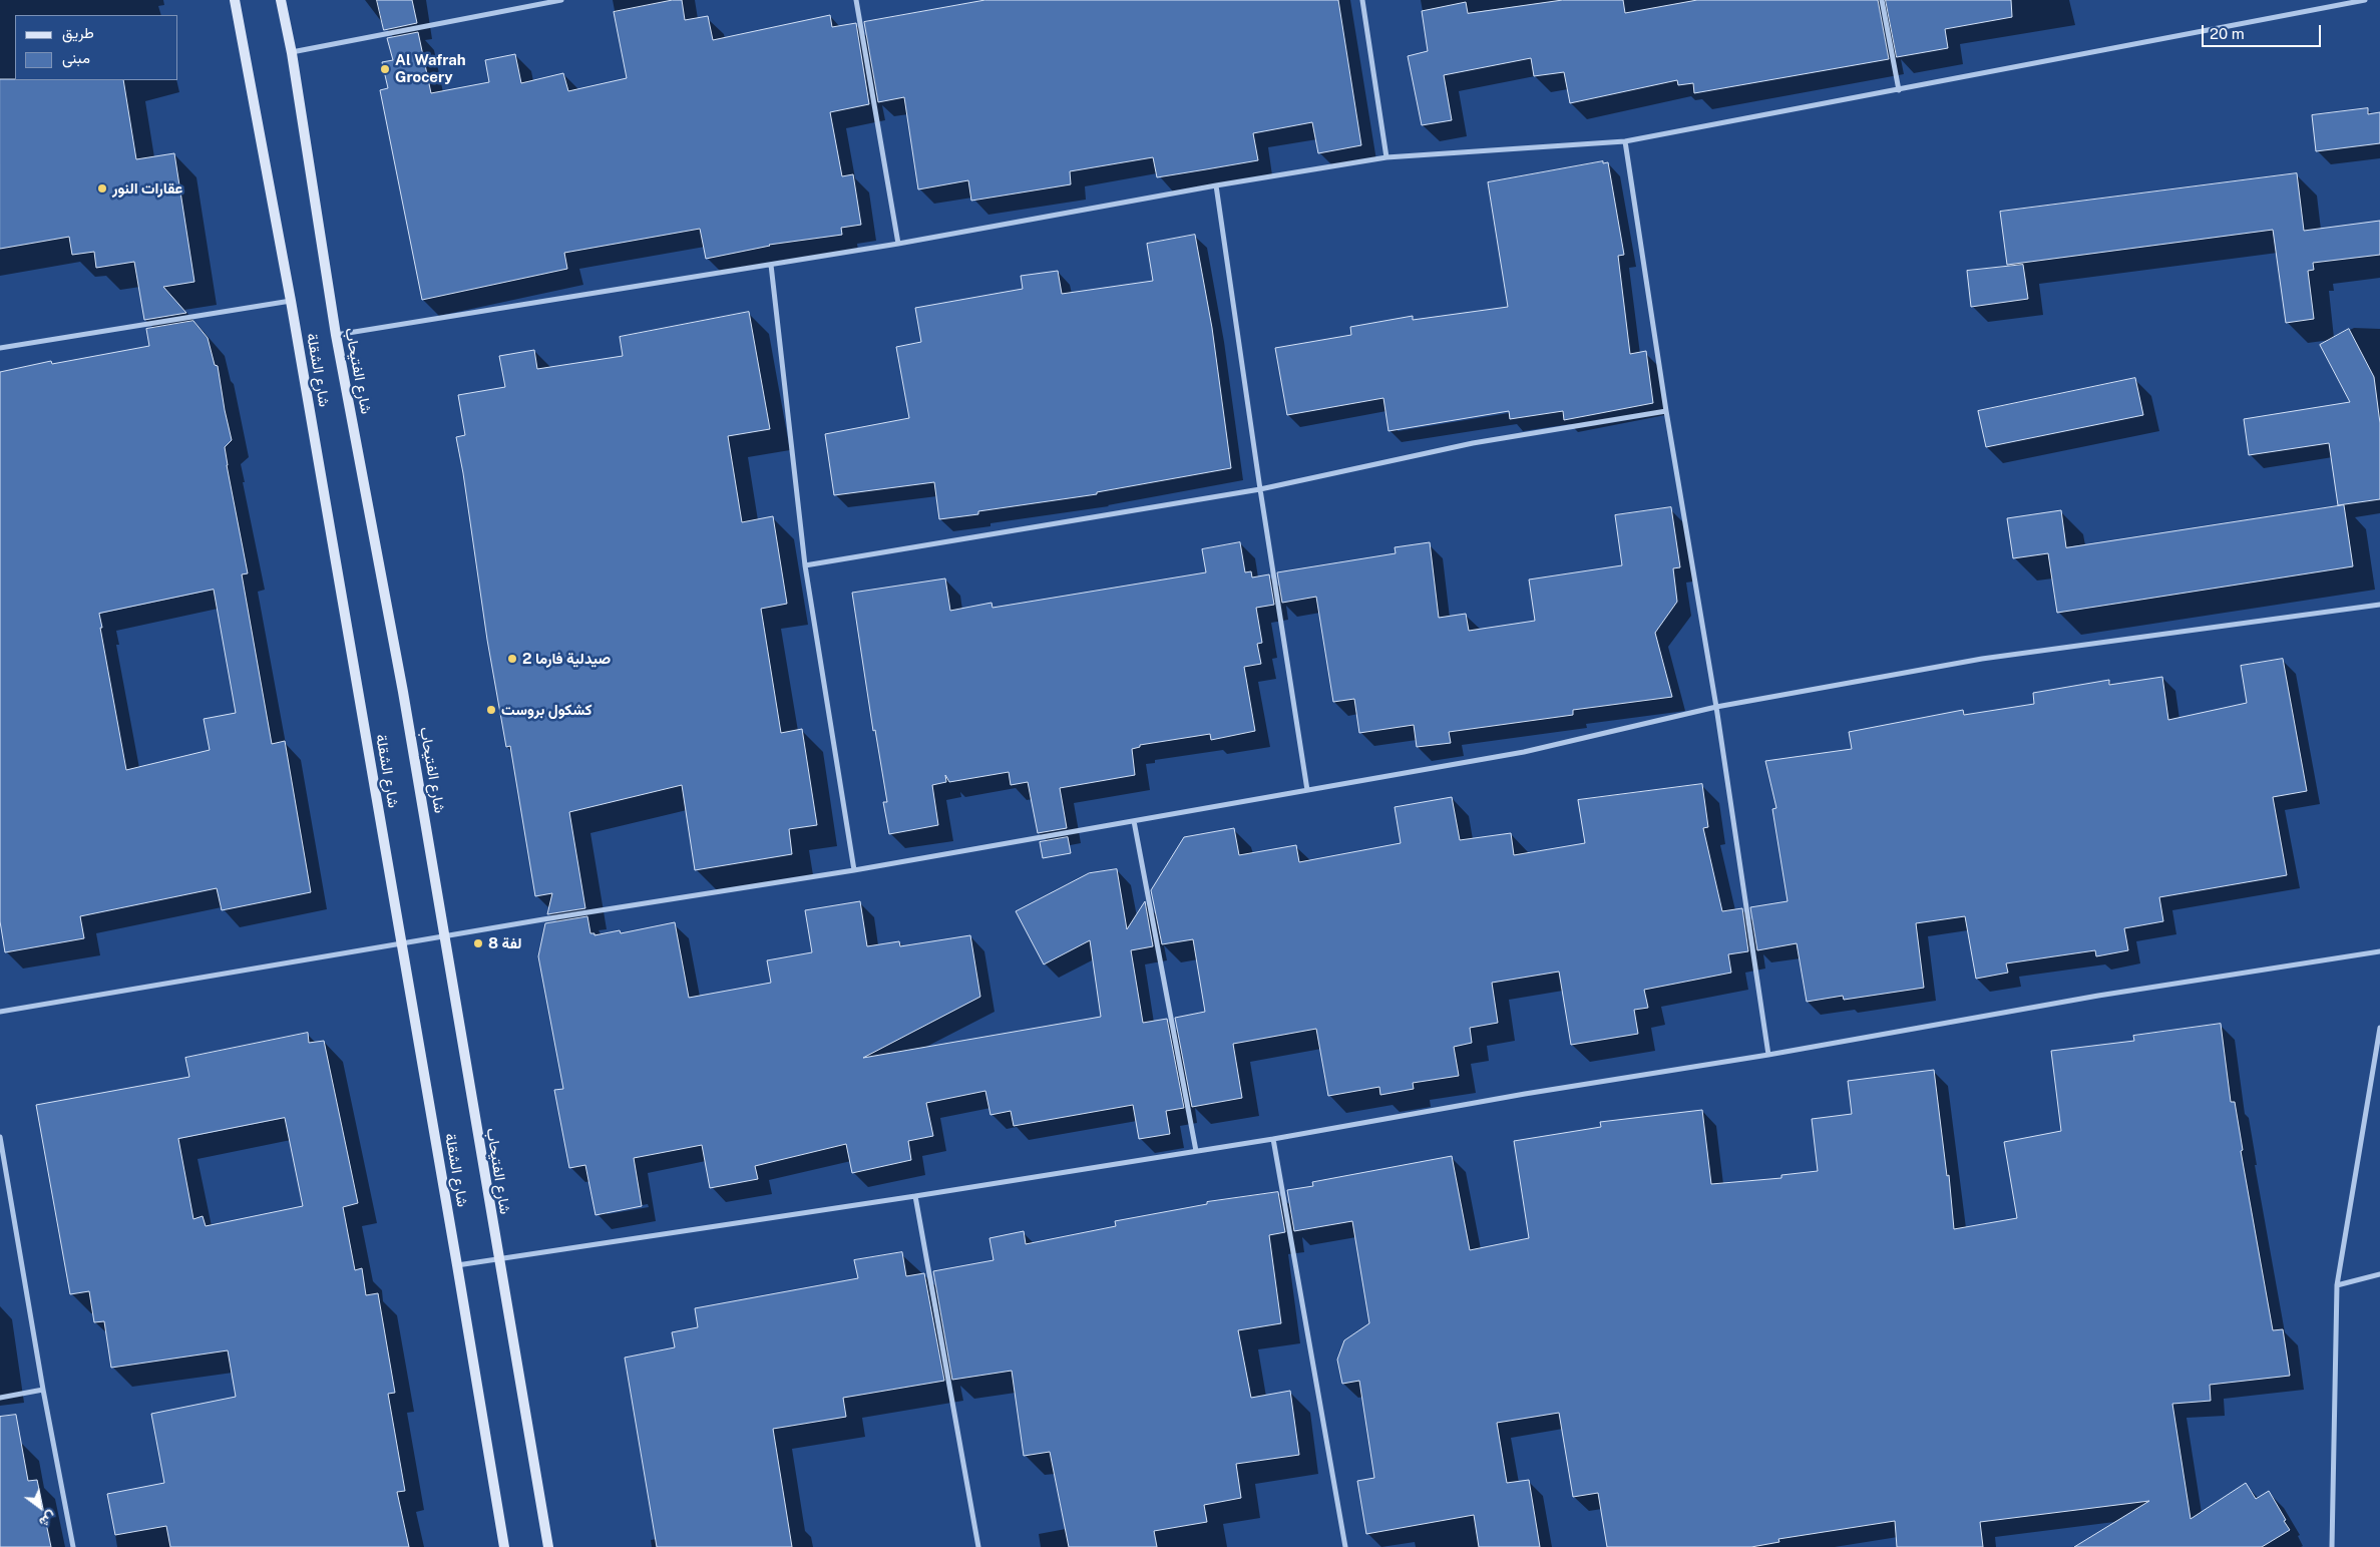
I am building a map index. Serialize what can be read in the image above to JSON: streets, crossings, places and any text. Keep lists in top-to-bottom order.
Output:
{
  "streets": {
    "main road": ["شارع الشقلة", "شارع الفتيحاب"]
  },
  "places": [
    "Al Wafrah Grocery",
    "عقارات النور",
    "صيدلية فارما 2",
    "كشكول بروست",
    "لفة 8"
  ],
  "legend": ["طريق", "مبنى"],
  "scale_bar": "20 m",
  "north": "bottom right"
}
